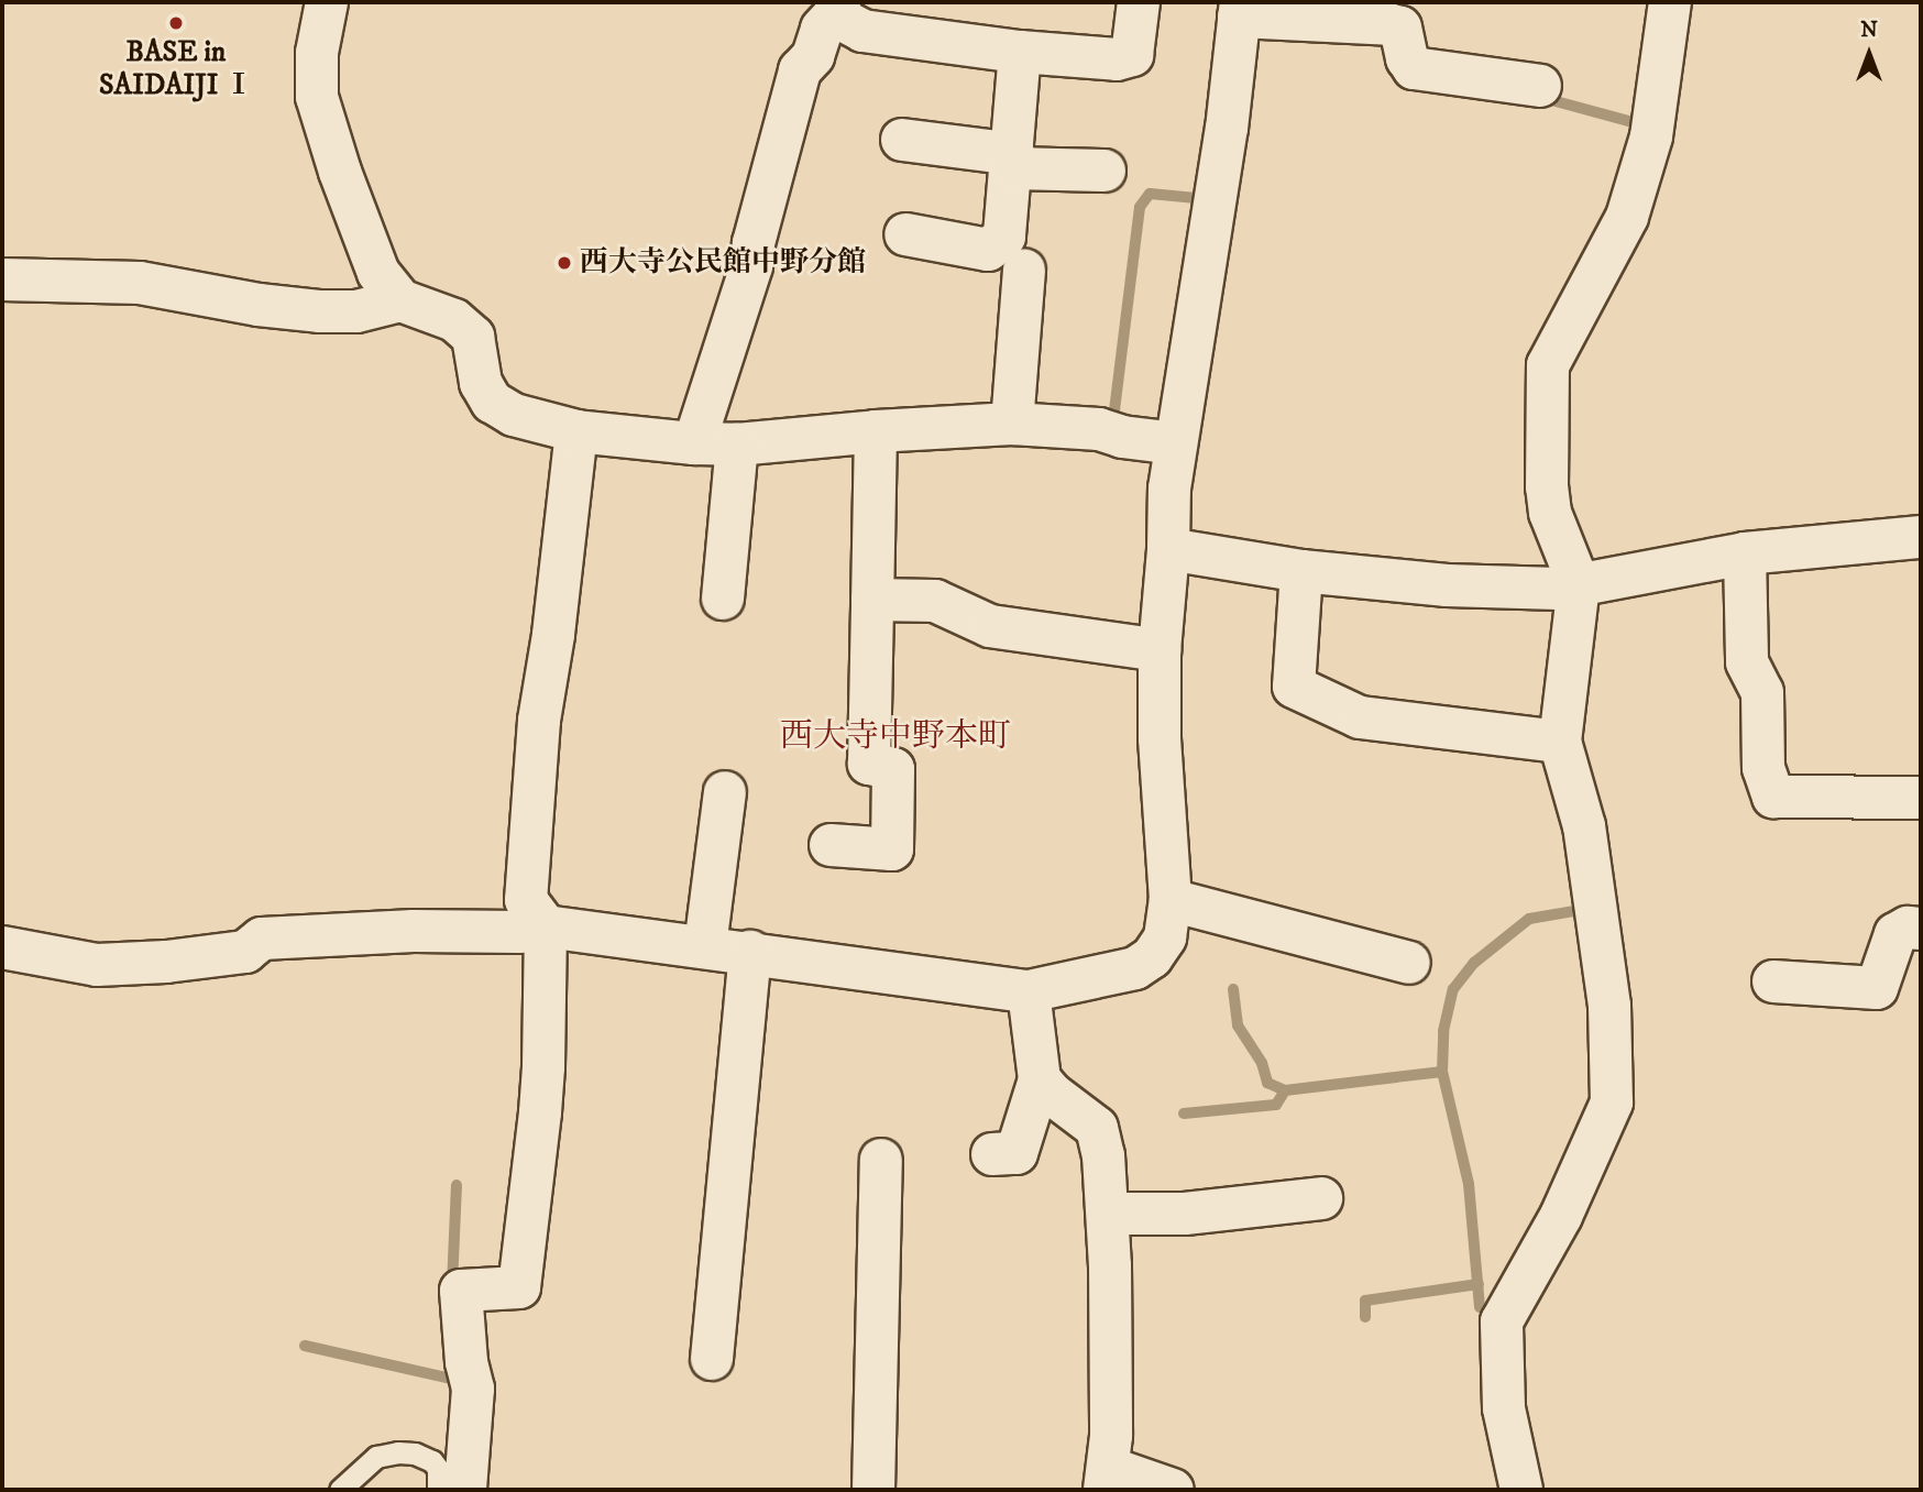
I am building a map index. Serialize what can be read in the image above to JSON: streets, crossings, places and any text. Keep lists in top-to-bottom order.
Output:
{
  "districts": ["西大寺中野本町"],
  "places": ["BASE in SAIDAIJI Ⅰ", "西大寺公民館中野分館"],
  "north": "top"
}
